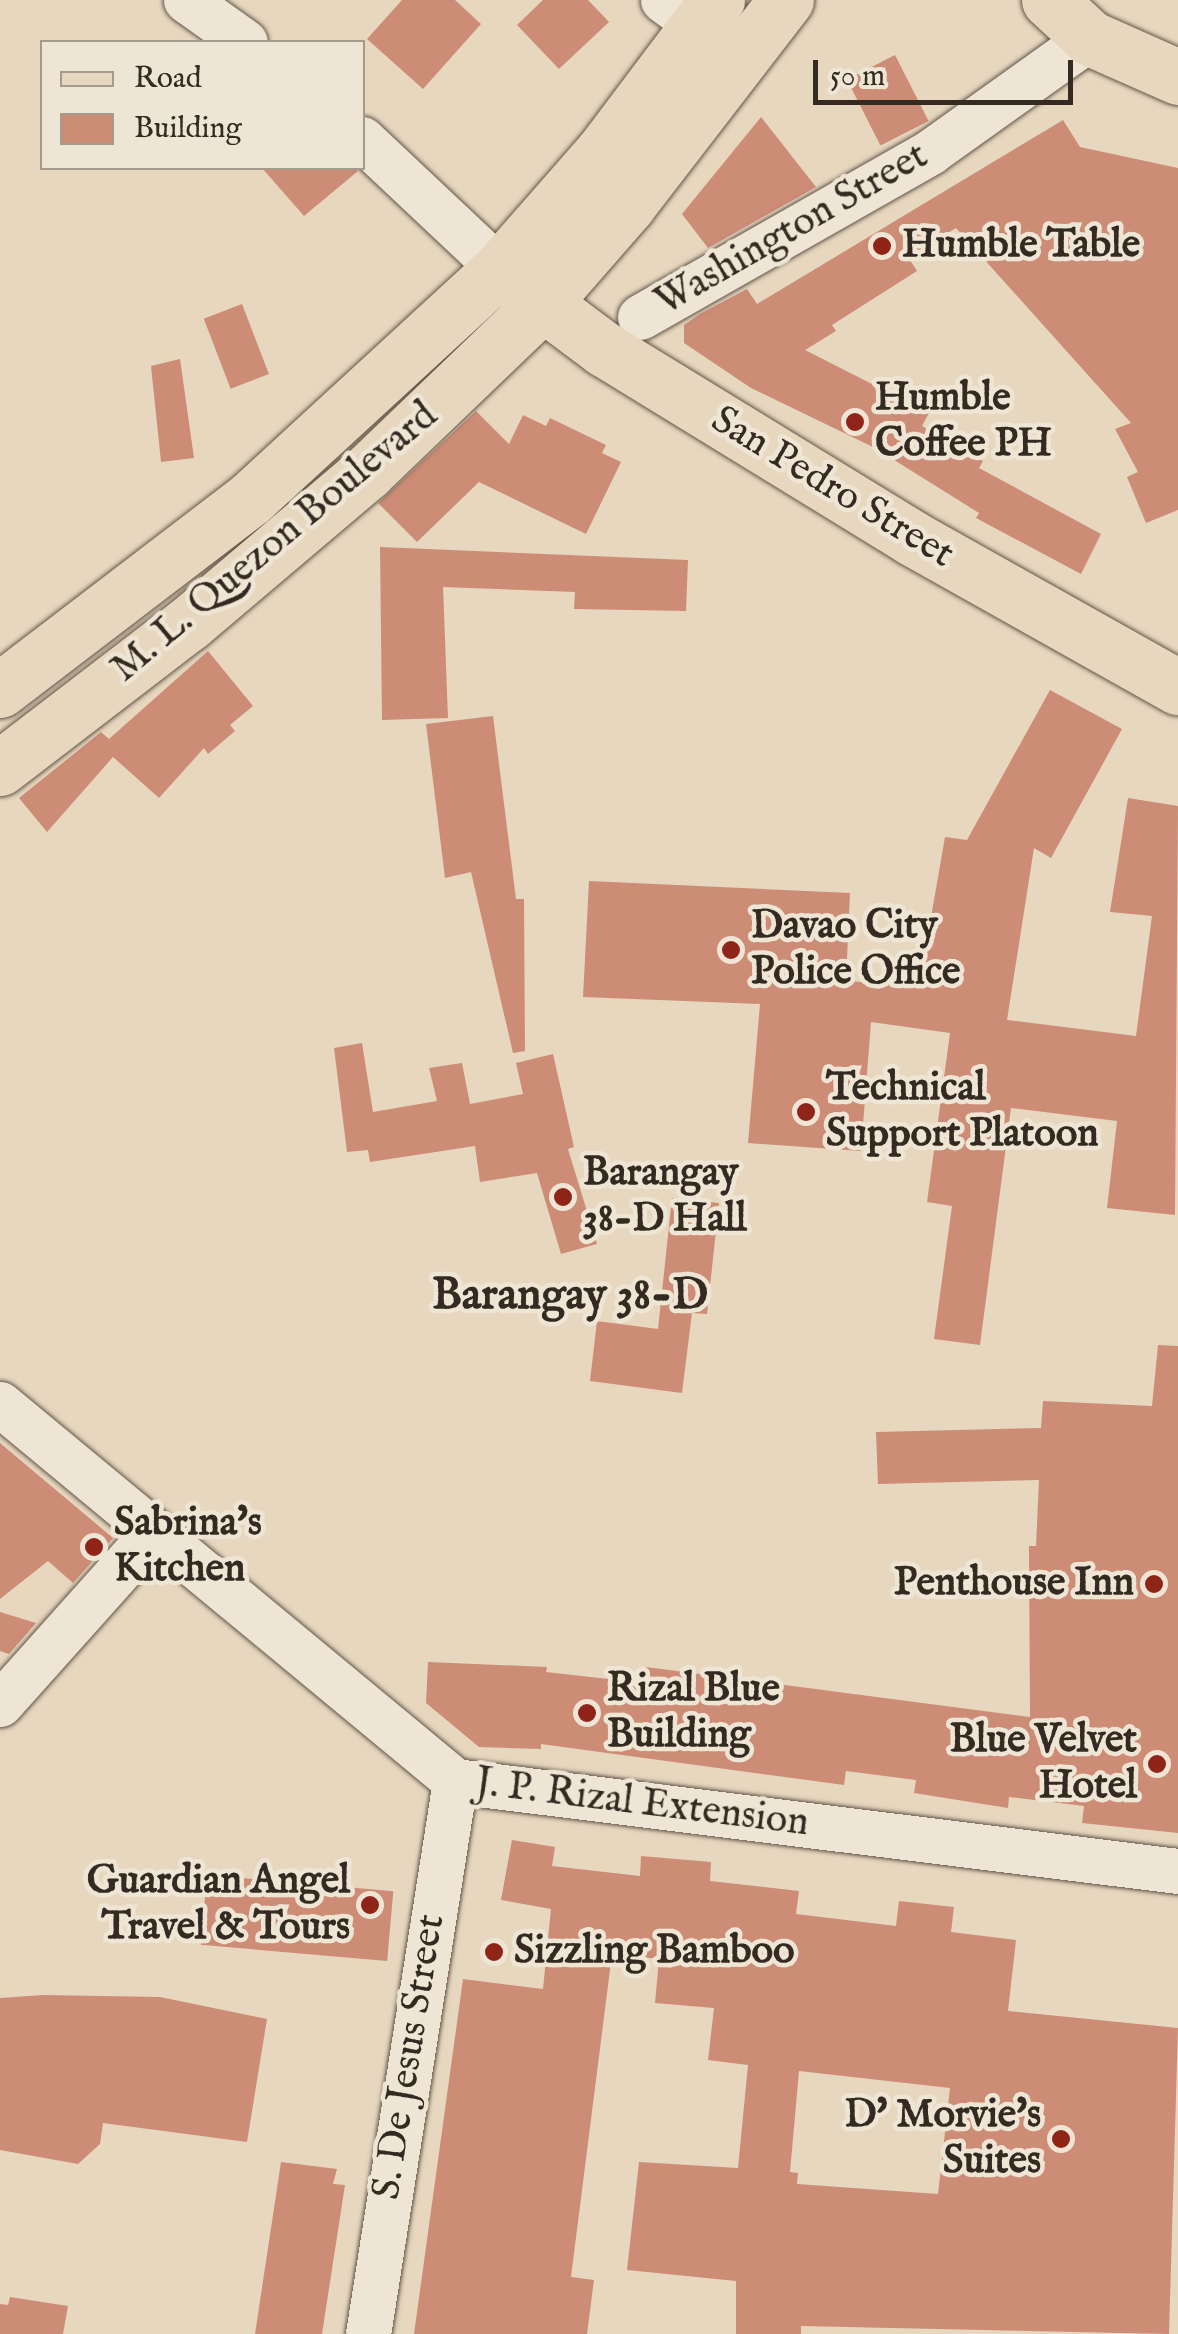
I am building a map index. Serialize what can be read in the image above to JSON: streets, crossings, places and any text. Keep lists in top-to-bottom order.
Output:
{
  "streets": {
    "main road": ["San Pedro Street", "M. L. Quezon Boulevard"],
    "street": ["Washington Street", "J. P. Rizal Extension", "S. De Jesus Street"]
  },
  "crossings": [
    ["San Pedro Street", "M. L. Quezon Boulevard"],
    ["J. P. Rizal Extension", "S. De Jesus Street"]
  ],
  "districts": ["Barangay 38-D"],
  "places": [
    "Humble Table",
    "Humble Coffee PH",
    "Davao City Police Office",
    "Technical Support Platoon",
    "Barangay 38-D Hall",
    "Sabrina's Kitchen",
    "Penthouse Inn",
    "Rizal Blue Building",
    "Blue Velvet Hotel",
    "Guardian Angel Travel & Tours",
    "Sizzling Bamboo",
    "D' Morvie's Suites"
  ],
  "legend": ["Road", "Building"],
  "scale_bar": "50 m"
}
